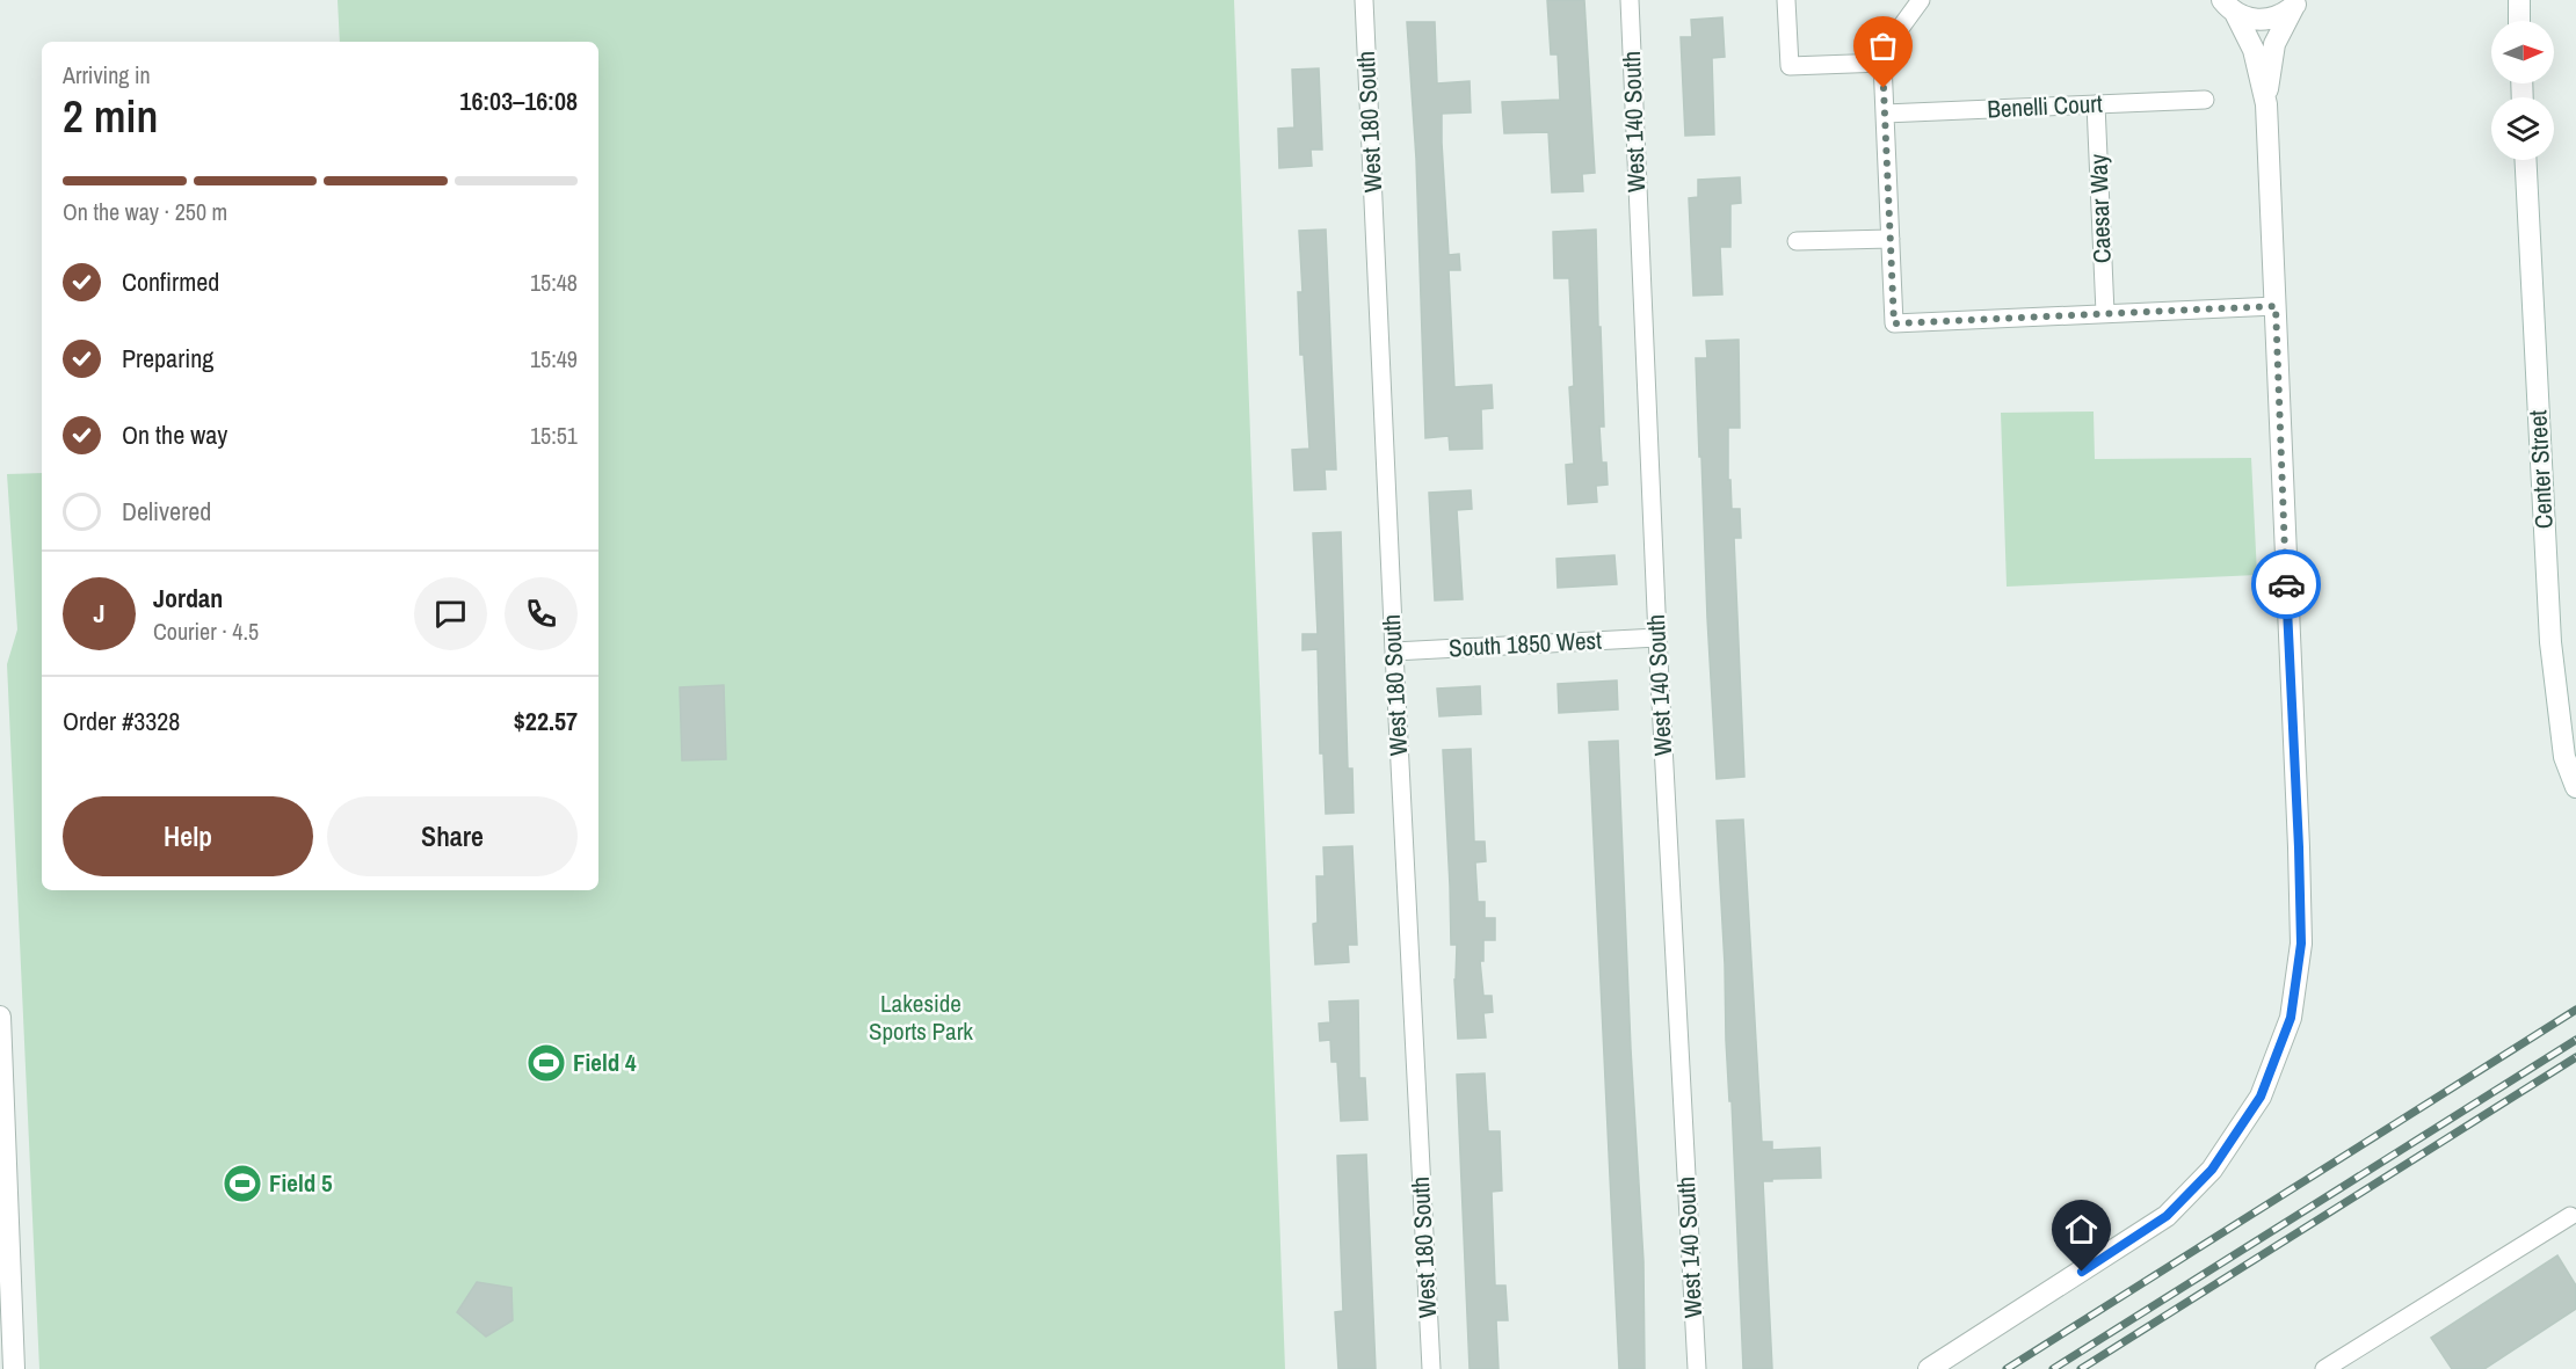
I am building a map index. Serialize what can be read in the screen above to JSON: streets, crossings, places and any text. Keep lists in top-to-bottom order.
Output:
{
  "streets": {
    "street": [
      "Benelli Court",
      "West 180 South",
      "West 140 South",
      "Caesar Way",
      "Center Street",
      "South 1850 West"
    ]
  },
  "crossings": [
    ["Benelli Court", "Caesar Way"],
    ["West 180 South", "South 1850 West"],
    ["West 140 South", "South 1850 West"]
  ],
  "parks": ["Lakeside Sports Park"],
  "places": {
    "sports": ["Field 4", "Field 5"]
  },
  "north": "right",
  "page": {
    "heading": ["2 min", "Arriving in", "16:03–16:08"],
    "panel": [
      "Jordan",
      "Courier · 4.5",
      "Order #3328",
      "$22.57"
    ],
    "bar": "On the way · 250 m",
    "list": [
      ["Confirmed", "15:48"],
      ["Preparing", "15:49"],
      ["On the way", "15:51"],
      "Delivered"
    ],
    "round": "J",
    "buttons": ["Help", "Share"]
  }
}
